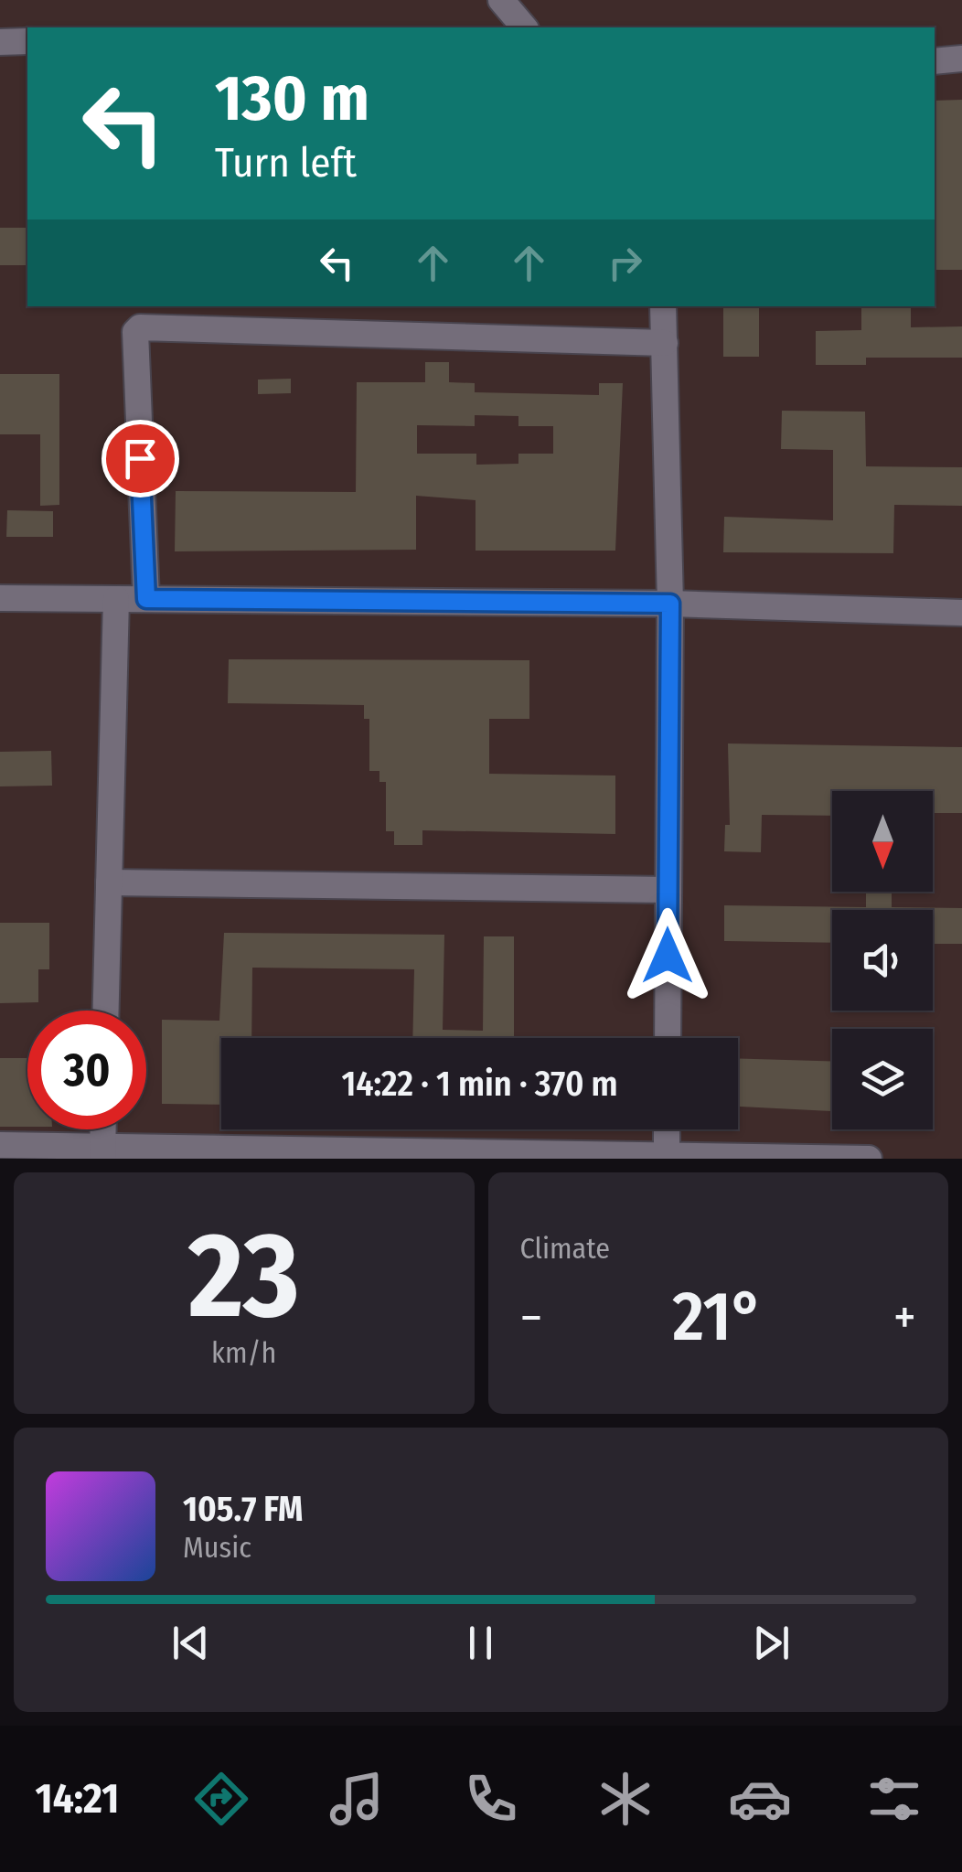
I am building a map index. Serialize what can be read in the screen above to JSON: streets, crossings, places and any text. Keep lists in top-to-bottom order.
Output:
{
  "north": "bottom",
  "page": {
    "turn": ["130 m", "Turn left"],
    "limit": "30",
    "trip": "14:22 · 1 min · 370 m",
    "tile": [
      ["23", "km/h"],
      "Climate"
    ],
    "heat": ["−", "21°", "+"],
    "song": ["105.7 FM", "Music"],
    "tabs": "14:21"
  }
}
